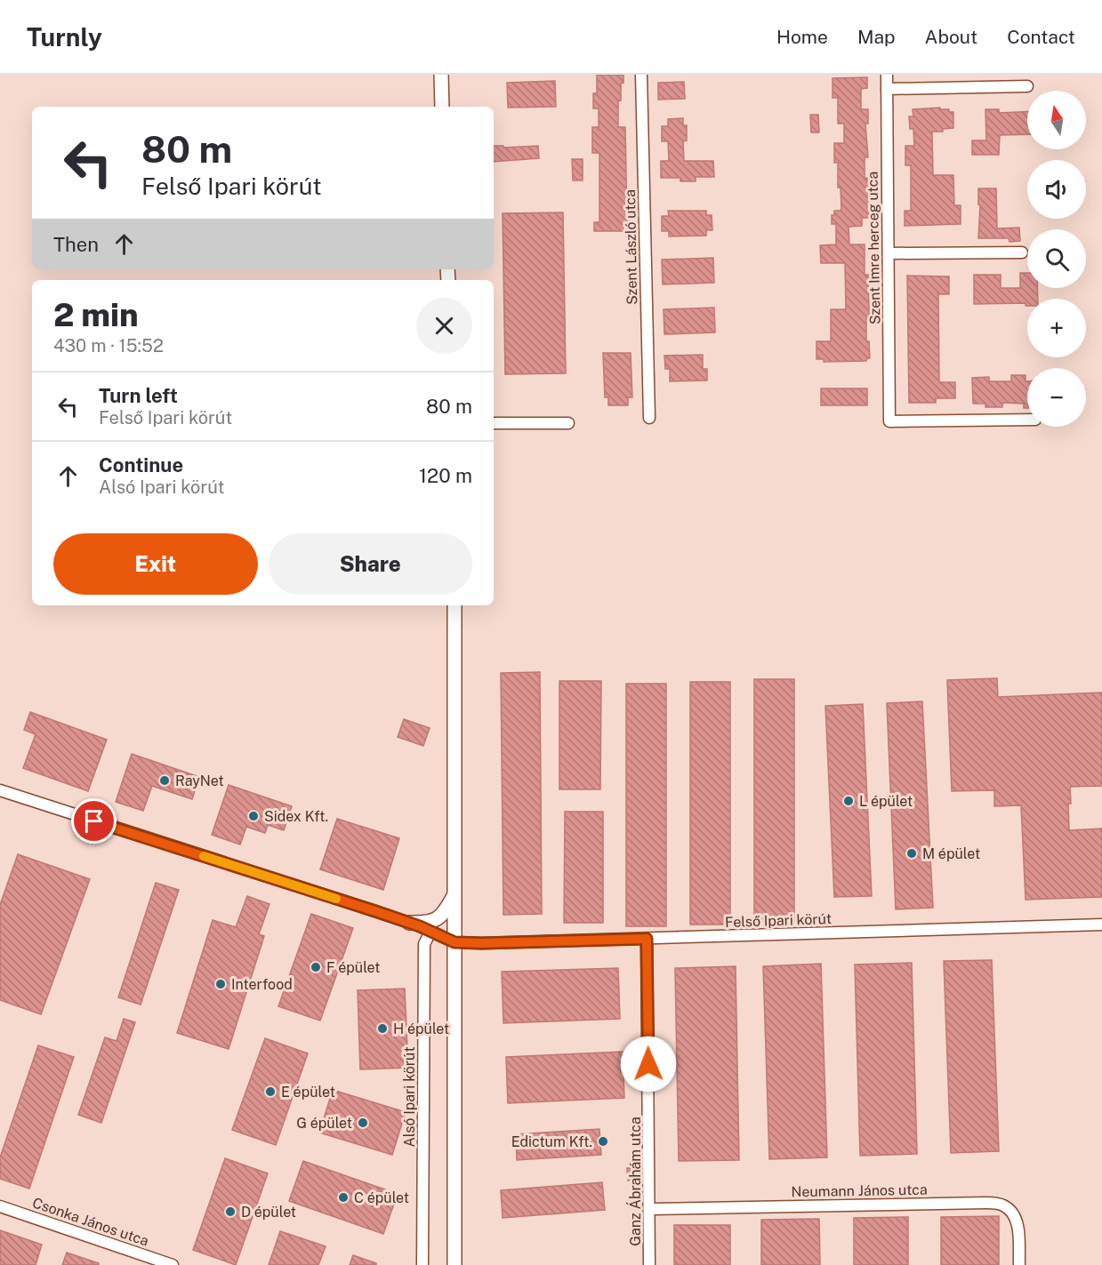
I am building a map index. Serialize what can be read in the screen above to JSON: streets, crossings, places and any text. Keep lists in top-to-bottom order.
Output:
{
  "streets": {
    "street": [
      "Szent László utca",
      "Szent Imre herceg utca",
      "Felső Ipari körút",
      "Alsó Ipari körút",
      "Ganz Ábrahám utca",
      "Neumann János utca",
      "Csonka János utca"
    ]
  },
  "crossings": [
    ["Felső Ipari körút", "Ganz Ábrahám utca"],
    ["Ganz Ábrahám utca", "Neumann János utca"]
  ],
  "places": [
    "RayNet",
    "L épület",
    "Sidex Kft.",
    "M épület",
    "F épület",
    "Interfood",
    "H épület",
    "E épület",
    "G épület",
    "Edictum Kft.",
    "C épület",
    "D épület"
  ],
  "north": "top",
  "page": {
    "header": "Turnly",
    "nav": [
      "Home",
      "Map",
      "About",
      "Contact"
    ],
    "map_buttons": ["+", "−"],
    "turn": ["80 m", "Felső Ipari körút"],
    "then": "Then",
    "heading": ["2 min", "430 m · 15:52"],
    "list": [
      {
        "name": "Turn left",
        "note": "Felső Ipari körút",
        "value": "80 m"
      },
      {
        "name": "Continue",
        "note": "Alsó Ipari körút",
        "value": "120 m"
      }
    ],
    "buttons": ["Exit", "Share"]
  }
}
